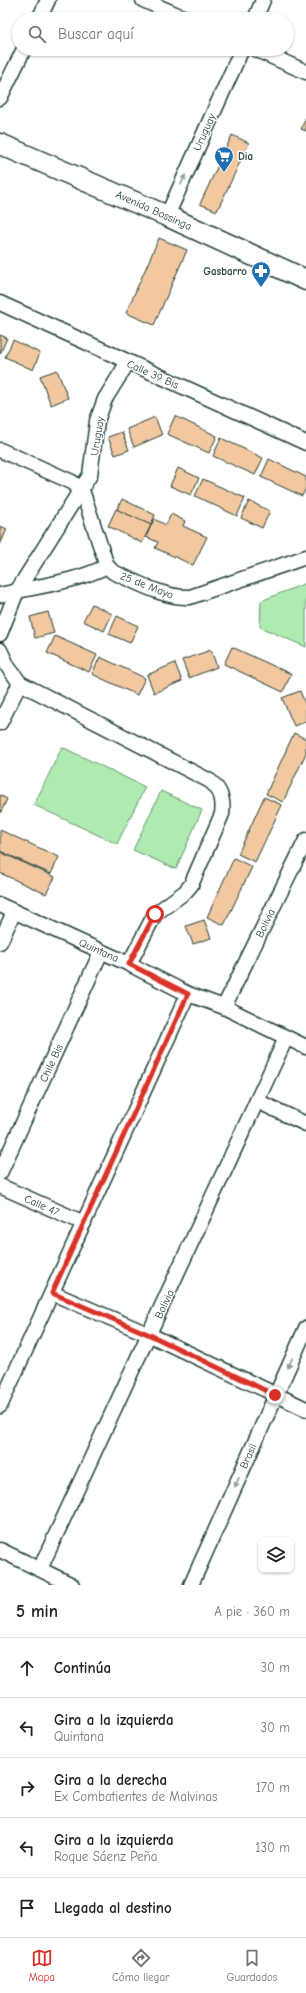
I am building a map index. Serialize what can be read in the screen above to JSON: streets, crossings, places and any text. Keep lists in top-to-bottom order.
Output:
{
  "streets": {
    "main road": ["Avenida Bossinga"],
    "street": [
      "Uruguay",
      "Calle 39 Bis",
      "25 de Mayo",
      "Bolivia",
      "Quintana",
      "Chile Bis",
      "Calle 47",
      "Brasil"
    ]
  },
  "crossings": [
    ["Uruguay", "Avenida Bossinga"],
    ["Uruguay", "Calle 39 Bis"],
    ["Bolivia", "Quintana"],
    ["Quintana", "Chile Bis"]
  ],
  "one_way": ["Uruguay", "Brasil"],
  "places": {
    "supermarket": ["Dia"],
    "pharmacy": ["Gasbarro"]
  },
  "page": {
    "search": "Buscar aquí",
    "heading": ["5 min", "A pie · 360 m"],
    "list": [
      ["Continúa", "30 m"],
      ["Gira a la izquierda", "Quintana", "30 m"],
      ["Gira a la derecha", "Ex Combatientes de Malvinas", "170 m"],
      ["Gira a la izquierda", "Roque Sáenz Peña", "130 m"],
      "Llegada al destino"
    ],
    "nav": ["Mapa", "Cómo llegar", "Guardados"]
  }
}
